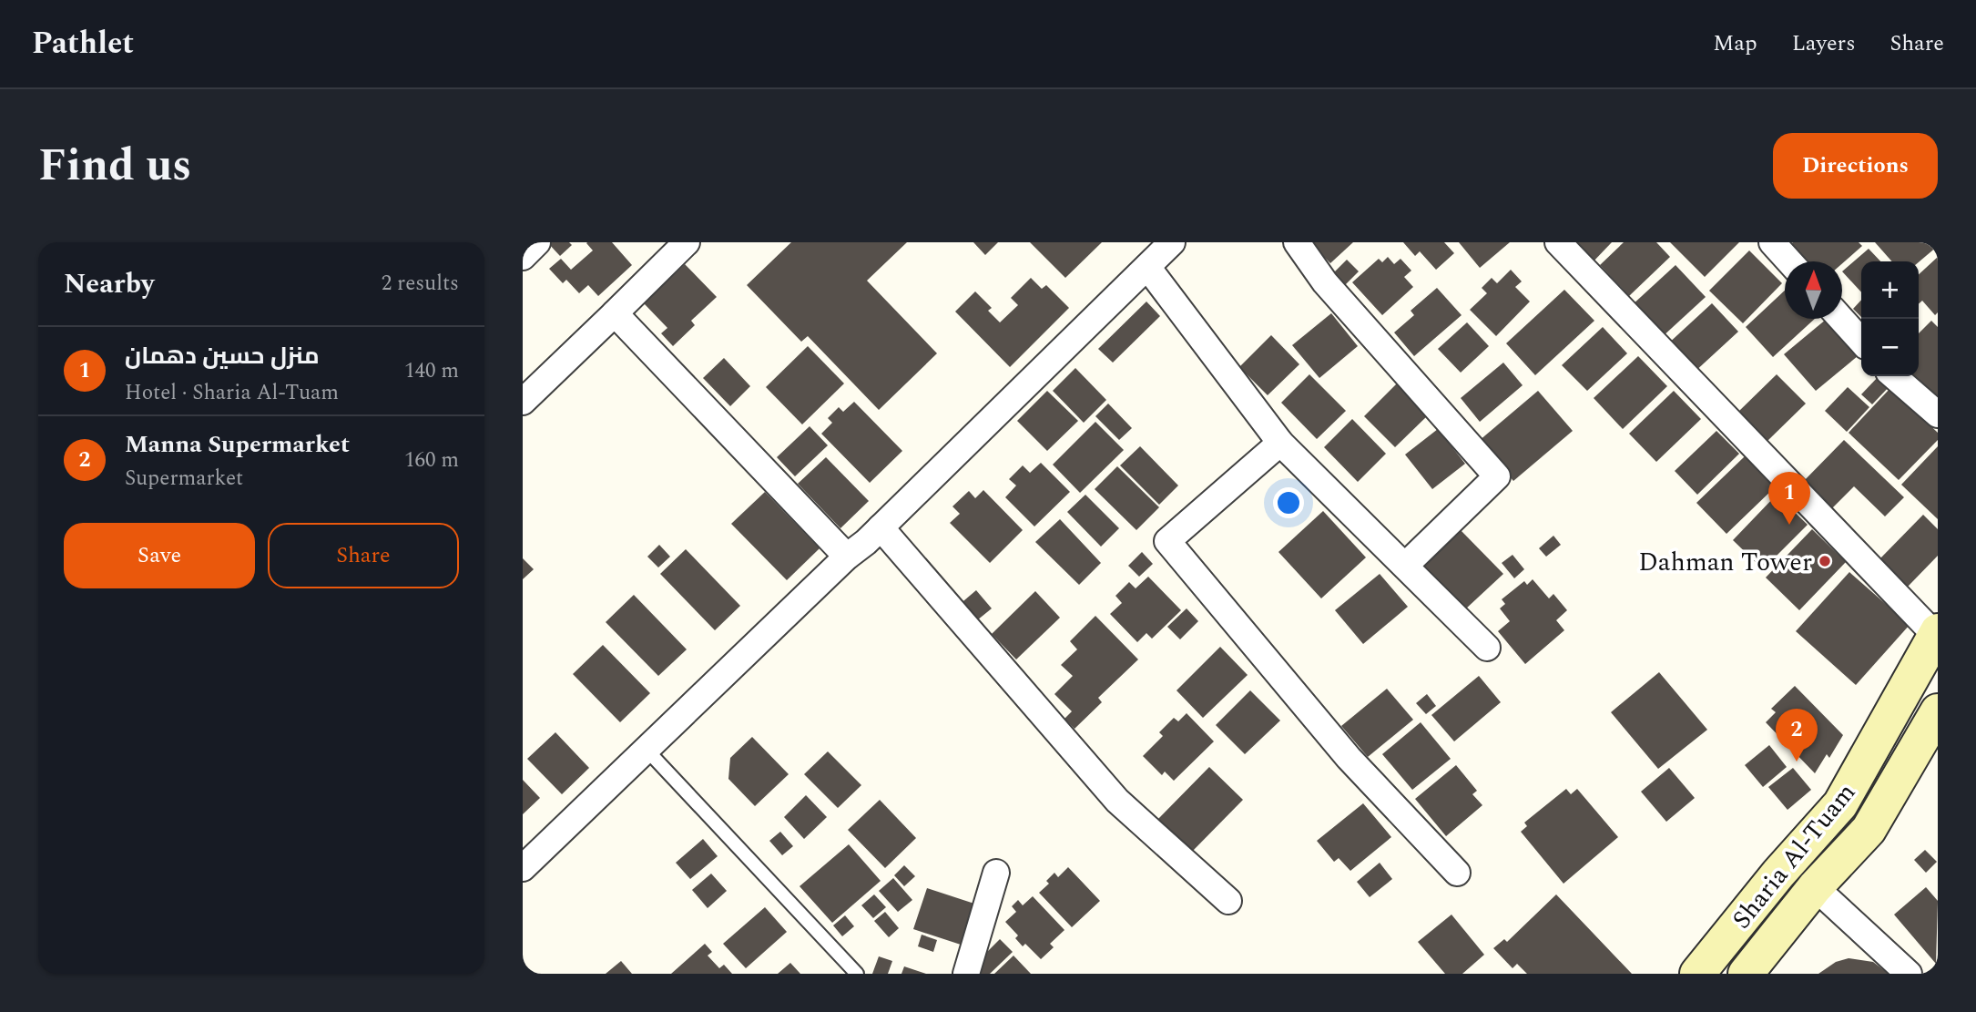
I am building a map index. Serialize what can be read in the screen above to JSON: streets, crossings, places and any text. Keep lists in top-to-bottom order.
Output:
{
  "streets": {
    "main road": ["Sharia Al-Tuam"]
  },
  "places": ["Dahman Tower"],
  "north": "top",
  "page": {
    "header": "Pathlet",
    "nav": ["Map", "Layers", "Share"],
    "title": "Find us",
    "buttons": [
      "Directions",
      ["Save", "Share"]
    ],
    "heading": ["Nearby", "2 results"],
    "map_buttons": ["+", "−"],
    "list": [
      {
        "mark": "1",
        "name": "منزل حسين دهمان",
        "note": "Hotel · Sharia Al-Tuam",
        "value": "140 m"
      },
      {
        "mark": "2",
        "name": "Manna Supermarket",
        "note": "Supermarket",
        "value": "160 m"
      }
    ],
    "pins": ["1", "2"]
  }
}
